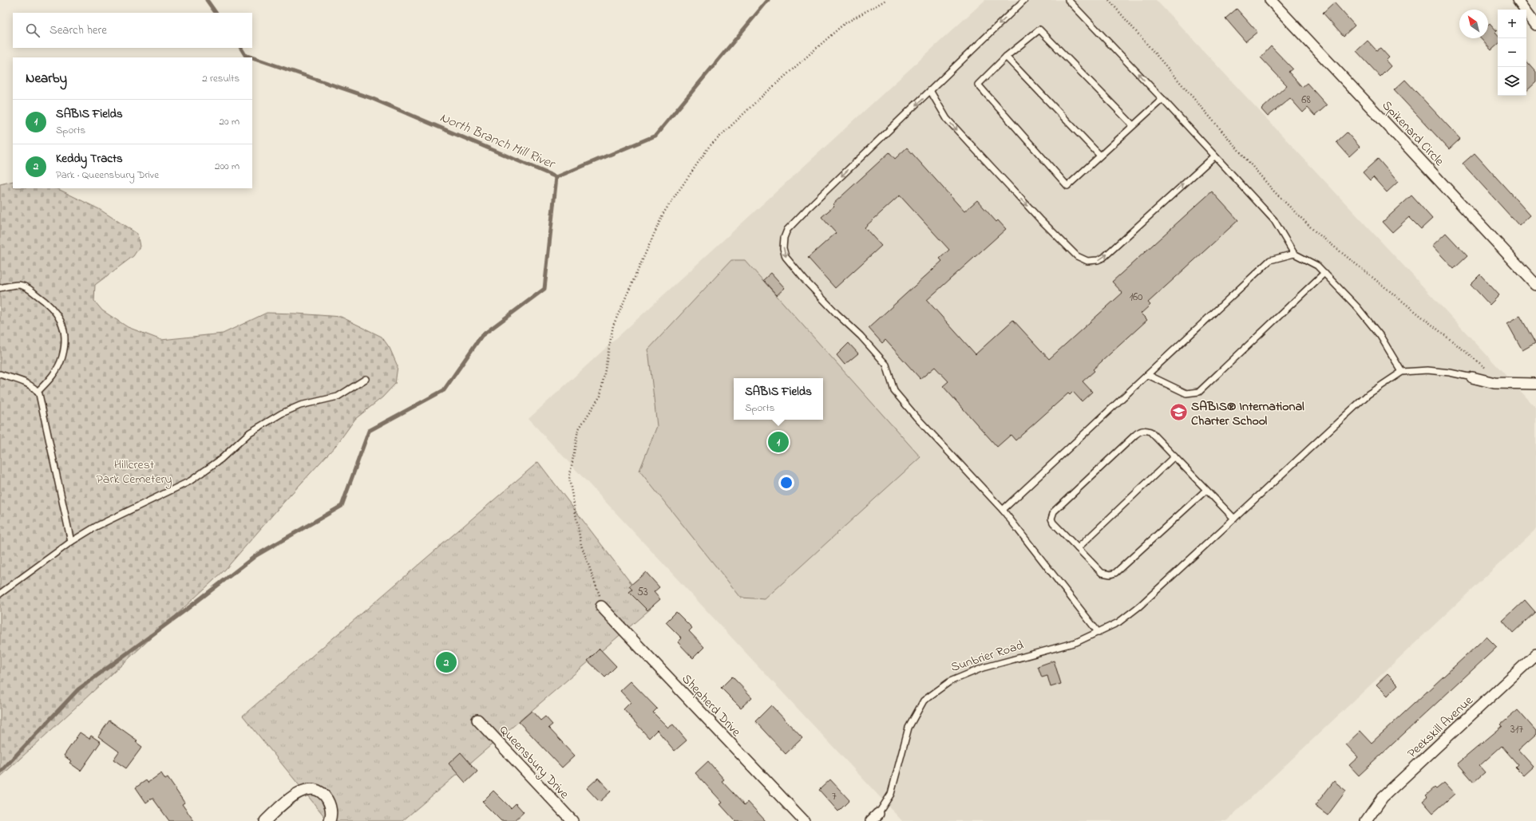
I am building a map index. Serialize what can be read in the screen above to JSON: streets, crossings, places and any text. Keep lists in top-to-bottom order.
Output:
{
  "streets": {
    "street": [
      "Spikenard Circle",
      "Shepherd Drive",
      "Peekskill Avenue",
      "Queensbury Drive"
    ],
    "lane": ["Sunbrier Road"]
  },
  "water": ["North Branch Mill River"],
  "parks": ["Hillcrest Park Cemetery"],
  "places": {
    "school or university": ["SABIS® International Charter School"]
  },
  "house_numbers": [
    "68",
    "160",
    "53",
    "317",
    "7"
  ],
  "north": "top left",
  "page": {
    "map_buttons": ["+", "−"],
    "search": "Search here",
    "heading": ["Nearby", "2 results"],
    "list": [
      {
        "mark": "1",
        "name": "SABIS Fields",
        "note": "Sports",
        "value": "20 m"
      },
      {
        "mark": "2",
        "name": "Keddy Tracts",
        "note": "Park · Queensbury Drive",
        "value": "200 m"
      }
    ],
    "popup": ["SABIS Fields", "Sports"],
    "pins": ["1", "2"]
  }
}
